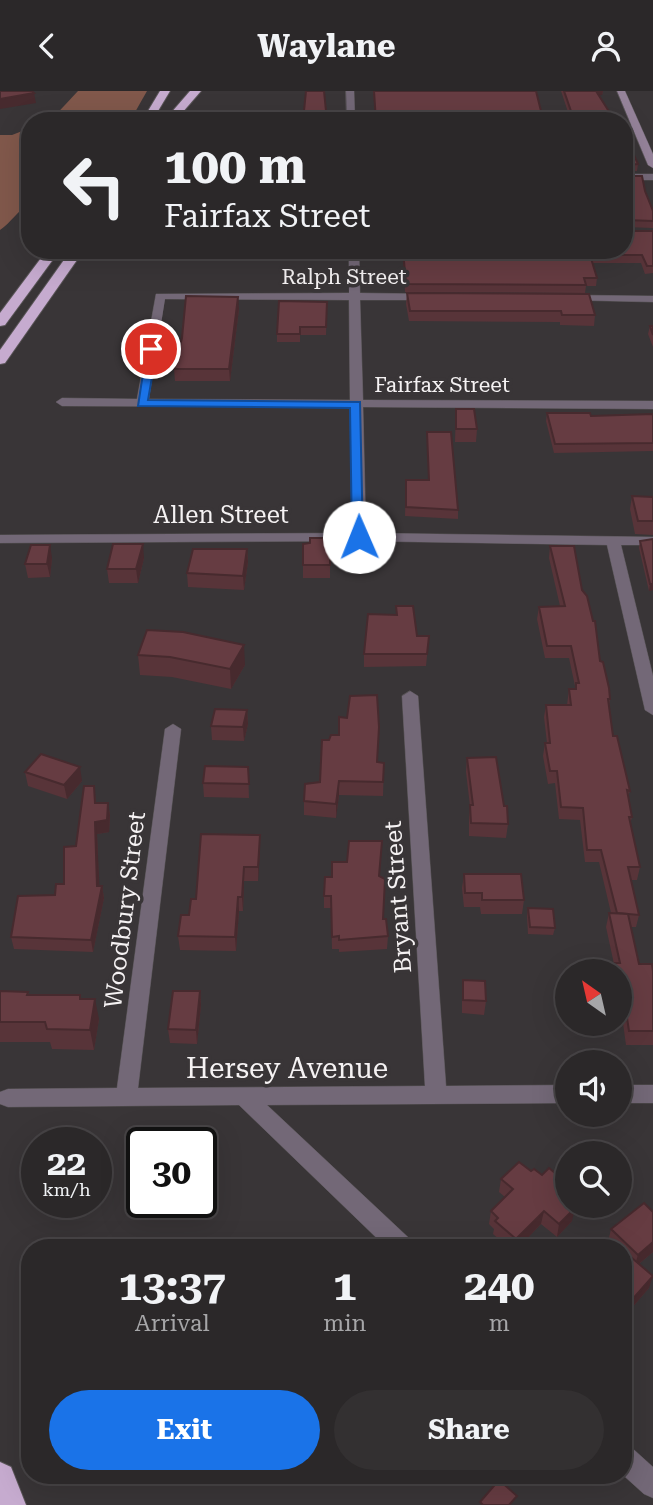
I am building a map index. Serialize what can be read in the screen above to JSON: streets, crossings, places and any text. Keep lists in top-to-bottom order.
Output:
{
  "streets": {
    "street": [
      "Ralph Street",
      "Fairfax Street",
      "Allen Street",
      "Bryant Street",
      "Woodbury Street",
      "Hersey Avenue"
    ]
  },
  "crossings": [
    ["Ralph Street", "Fairfax Street"],
    ["Bryant Street", "Hersey Avenue"],
    ["Woodbury Street", "Hersey Avenue"]
  ],
  "north": "top left",
  "page": {
    "header": "Waylane",
    "turn": ["100 m", "Fairfax Street"],
    "speed": "22 km/h",
    "limit": "30",
    "eta": [
      "13:37",
      "Arrival",
      "1",
      "min",
      "240",
      "m"
    ],
    "buttons": ["Exit", "Share"]
  }
}
